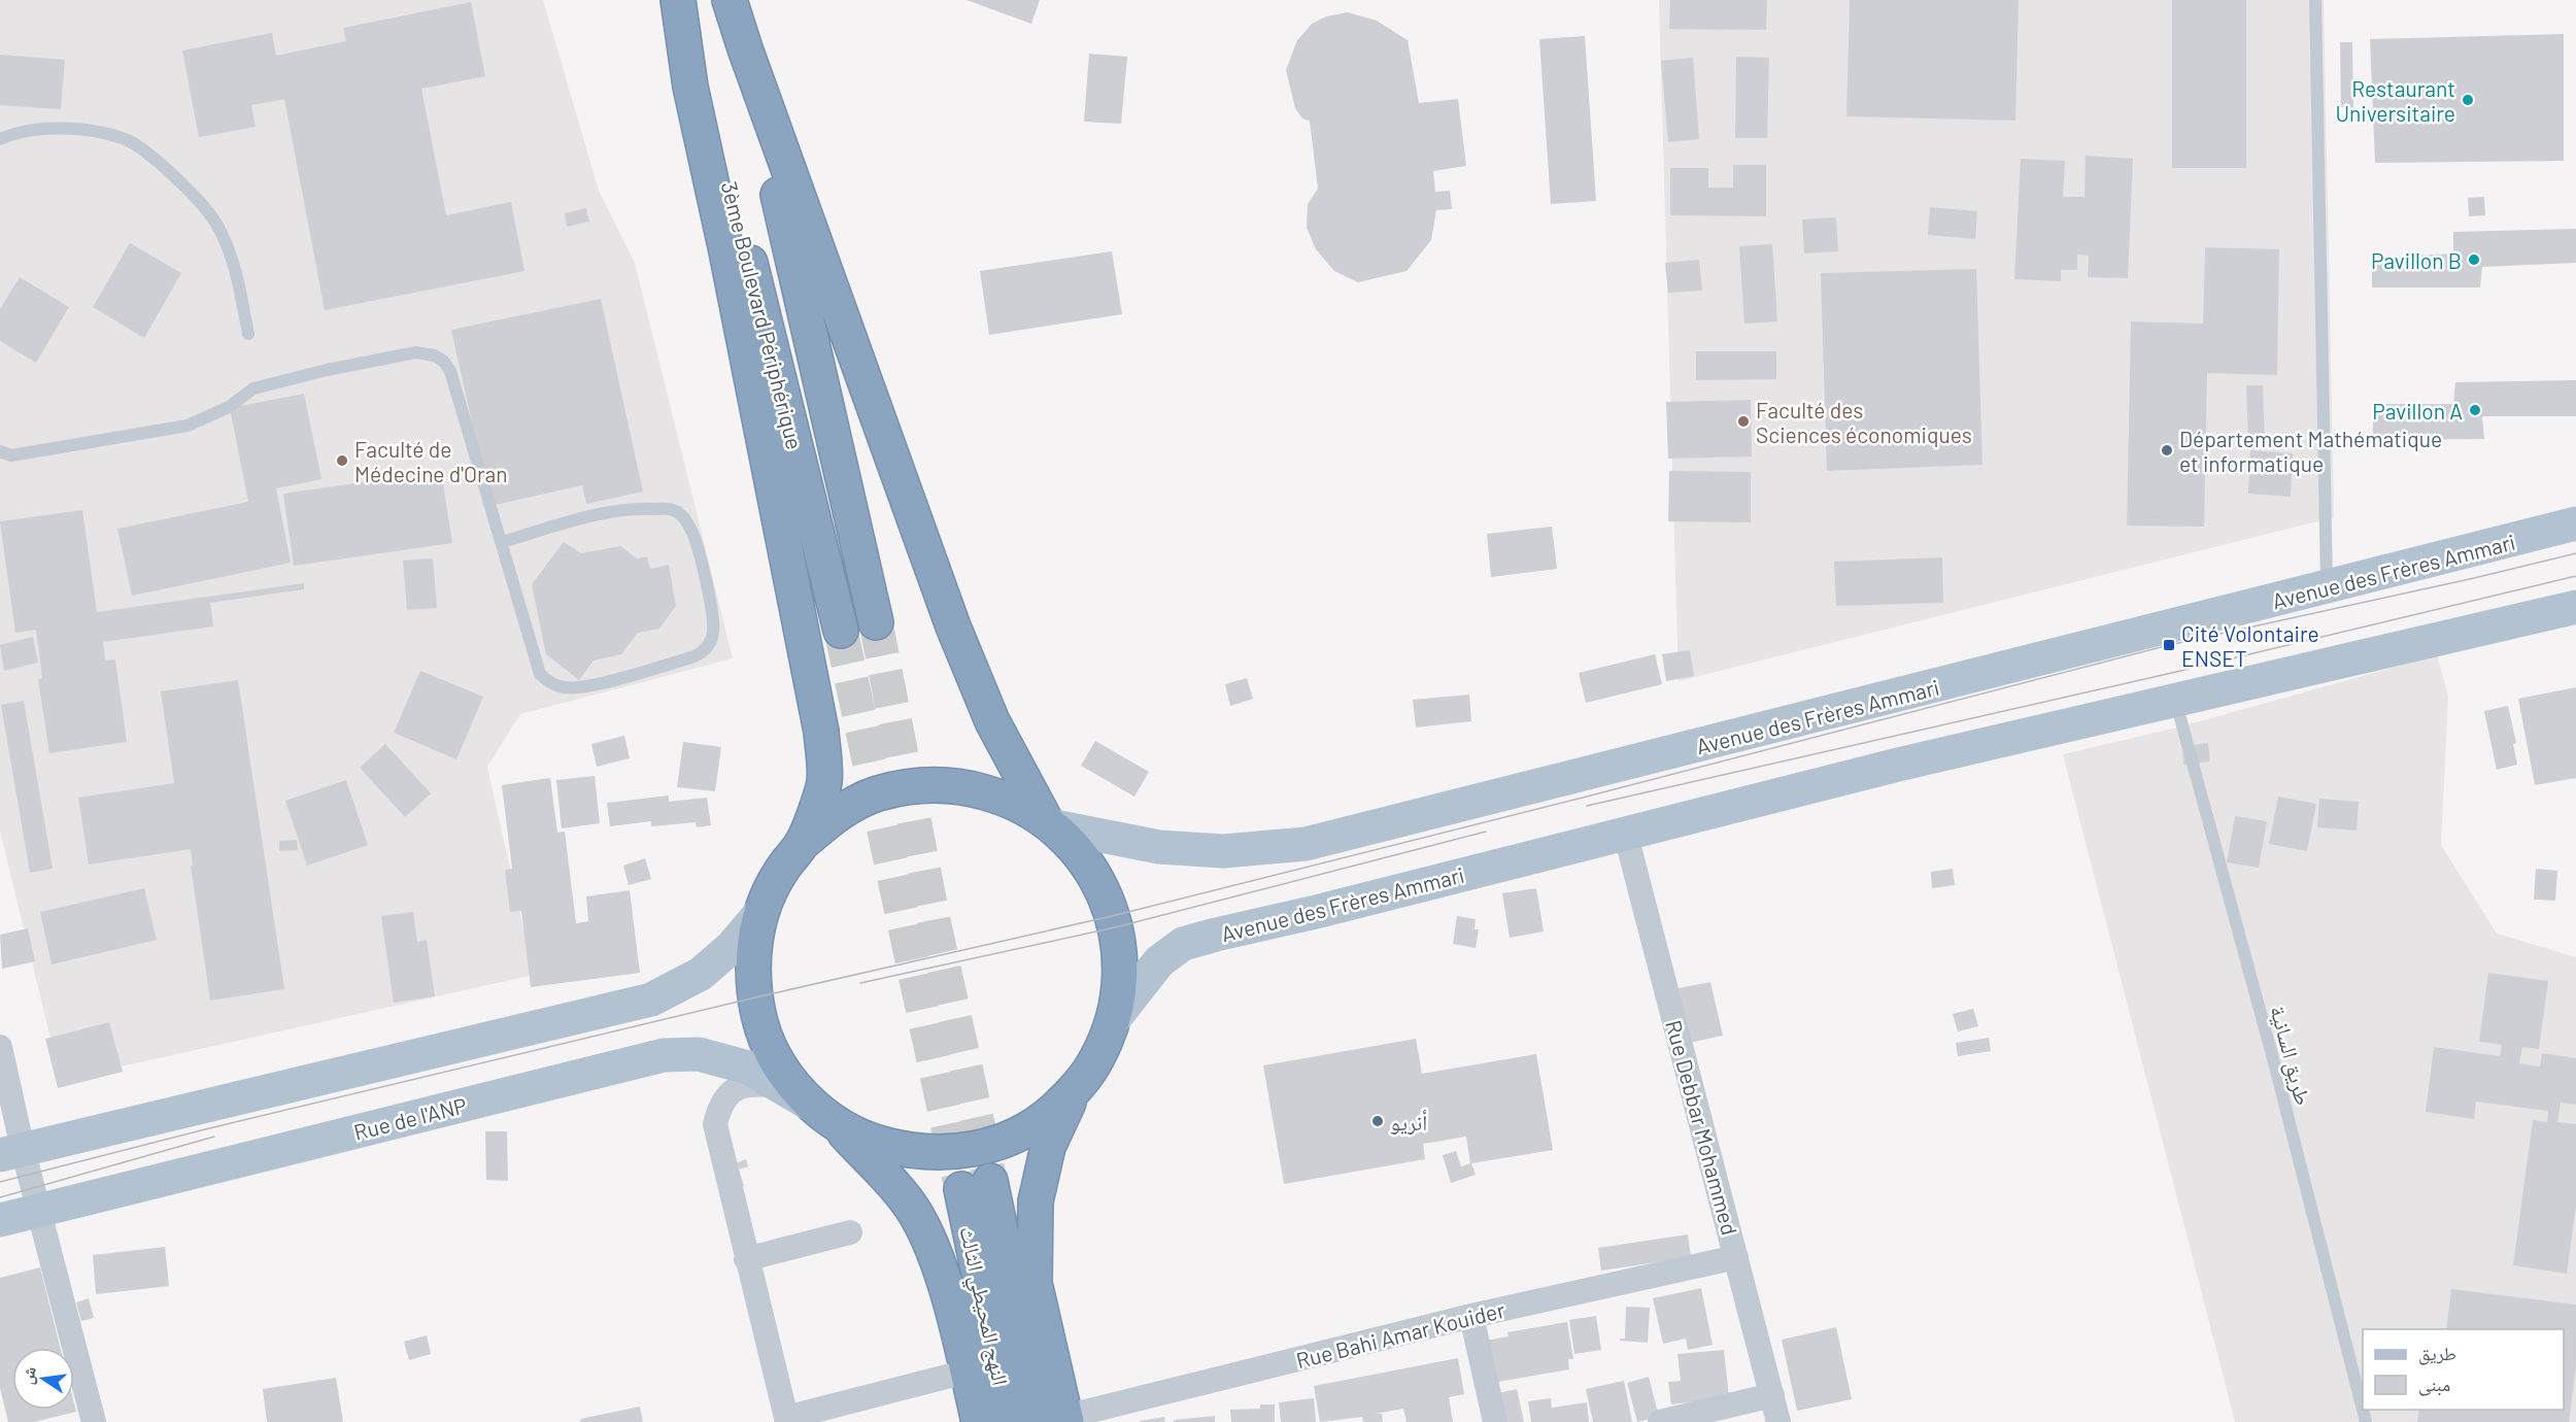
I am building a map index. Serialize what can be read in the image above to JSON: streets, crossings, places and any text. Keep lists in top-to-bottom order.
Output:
{
  "streets": {
    "highway": ["3ème Boulevard Périphérique", "النهج المحيطي الثالث"],
    "main road": ["Avenue des Frères Ammari", "Rue de l'ANP"],
    "street": ["Rue Debbar Mohammed", "Rue Bahi Amar Kouider"],
    "lane": ["طريق السانية"]
  },
  "crossings": [
    ["Avenue des Frères Ammari", "طريق السانية"],
    ["Avenue des Frères Ammari", "Rue Debbar Mohammed"],
    ["Rue Debbar Mohammed", "Rue Bahi Amar Kouider"],
    ["النهج المحيطي الثالث", "Rue Bahi Amar Kouider"]
  ],
  "places": {
    "other": [
      "Restaurant Universitaire",
      "Pavillon B",
      "Pavillon A",
      "Faculté des Sciences économiques",
      "Département Mathématique et informatique",
      "Faculté de Médecine d'Oran",
      "أنريو"
    ],
    "transit": ["Cité Volontaire ENSET"]
  },
  "legend": ["طريق", "مبنى"],
  "north": "left"
}
